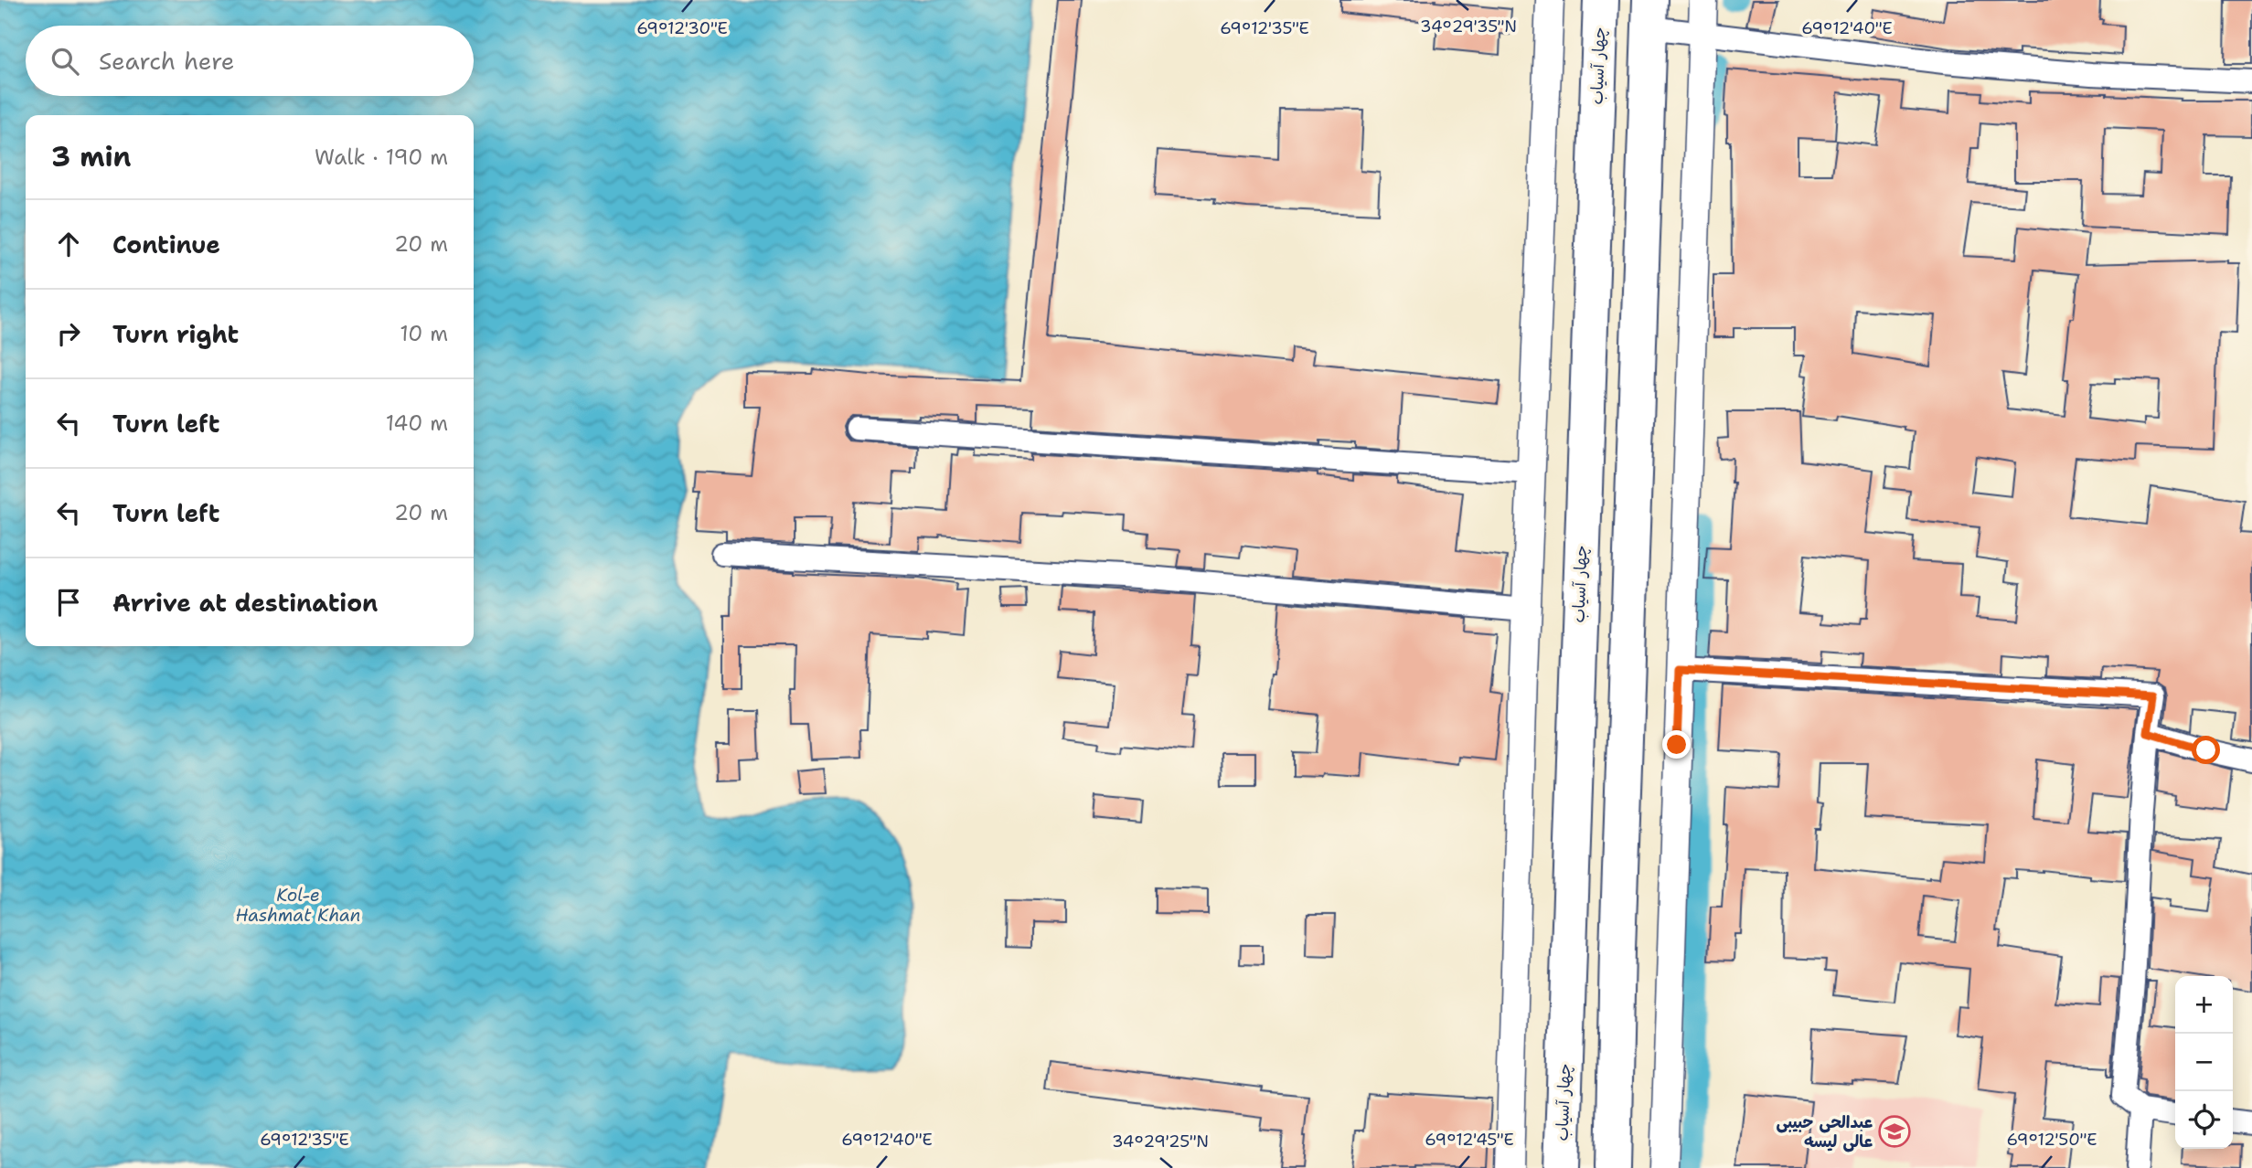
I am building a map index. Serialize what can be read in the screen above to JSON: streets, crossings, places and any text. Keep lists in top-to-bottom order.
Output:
{
  "streets": {
    "highway": ["چهار آسیاب"]
  },
  "water": ["Kol-e Hashmat Khan"],
  "places": {
    "school or university": ["عبدالحی حبیبی عالی لیسه"]
  },
  "page": {
    "search": "Search here",
    "heading": ["3 min", "Walk · 190 m"],
    "list": [
      ["Continue", "20 m"],
      ["Turn right", "10 m"],
      ["Turn left", "140 m"],
      ["Turn left", "20 m"],
      "Arrive at destination"
    ],
    "map_buttons": ["+", "−"]
  },
  "coordinates": [
    "34°29'35\"N",
    "69°12'30\"E",
    "69°12'35\"E",
    "69°12'40\"E",
    "69°12'45\"E",
    "69°12'50\"E",
    "34°29'25\"N"
  ]
}
